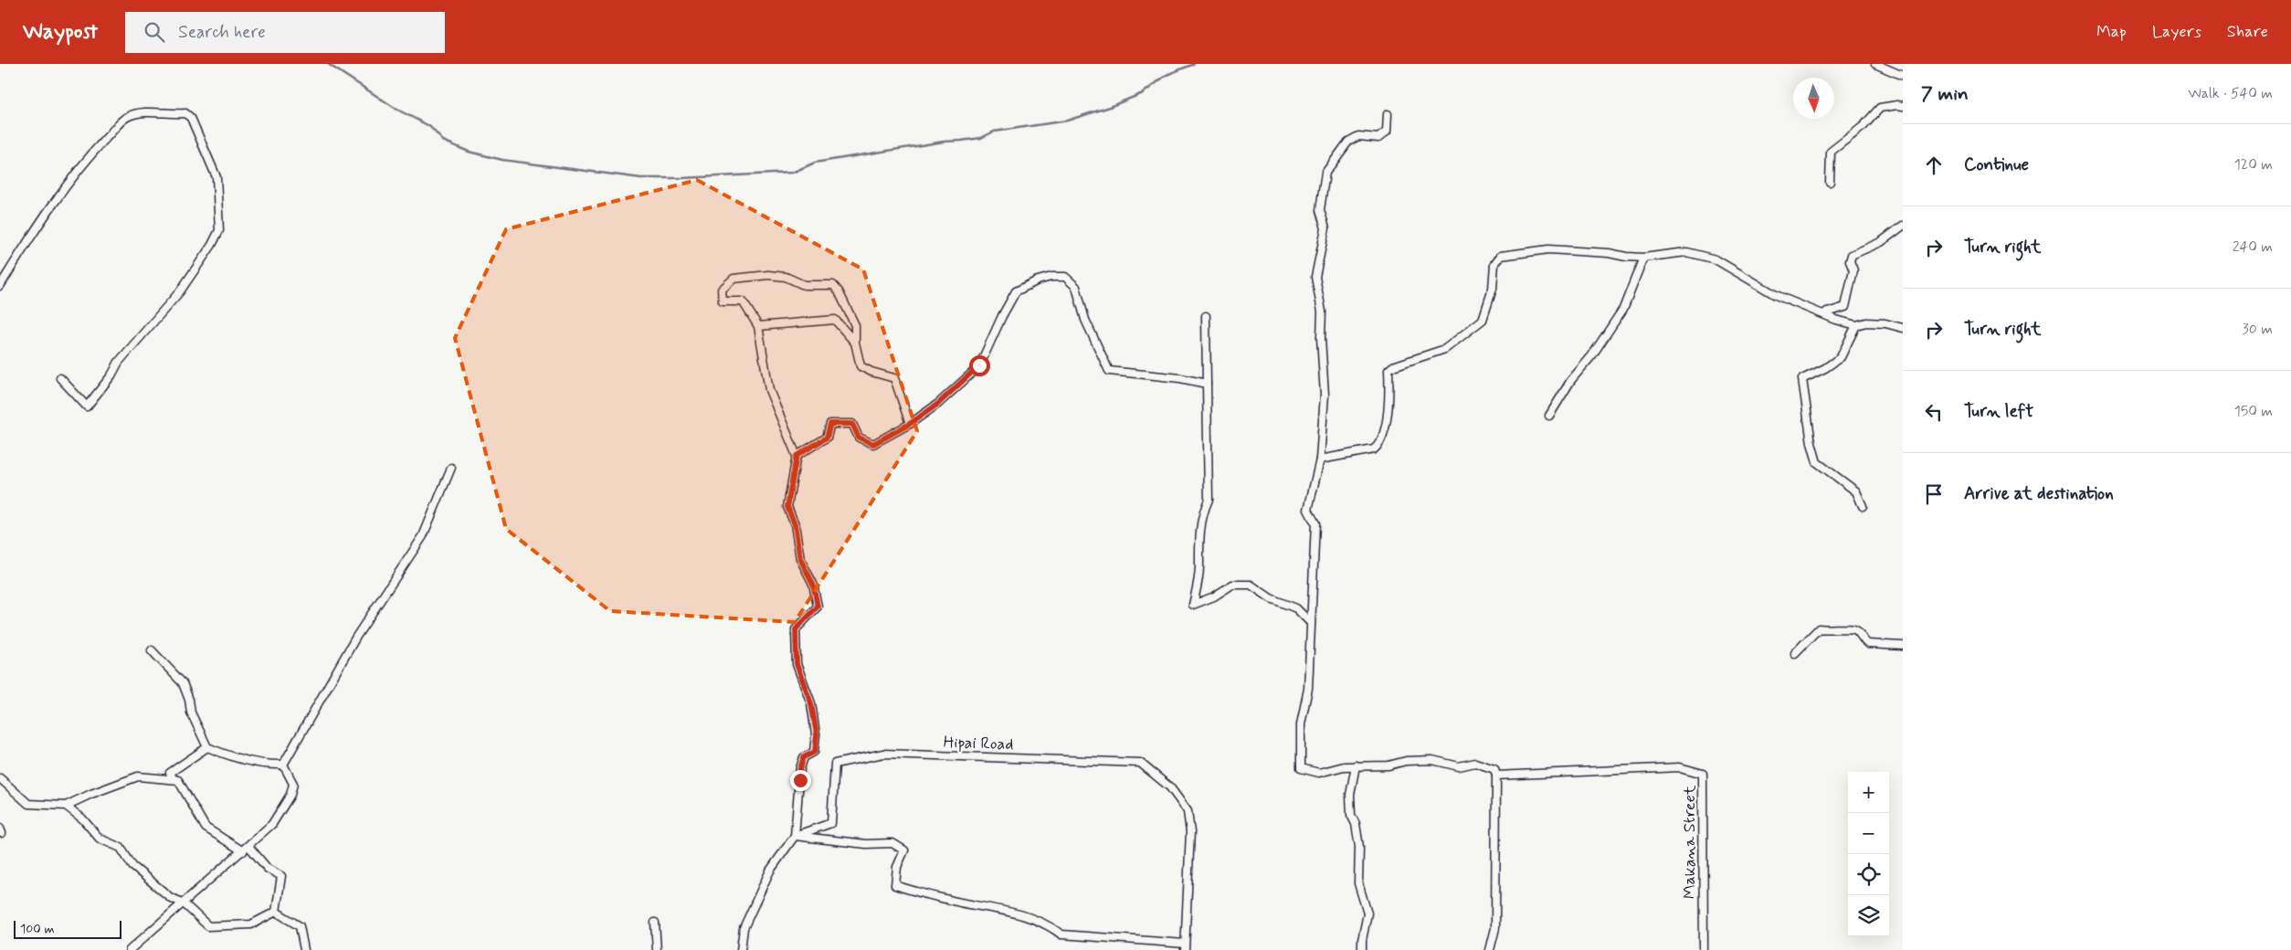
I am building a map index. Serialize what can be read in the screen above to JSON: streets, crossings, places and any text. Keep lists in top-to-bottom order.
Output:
{
  "streets": {
    "street": ["Hipai Road", "Makana Street"]
  },
  "scale_bar": "100 m",
  "north": "bottom",
  "page": {
    "header": "Waypost",
    "search": "Search here",
    "nav": ["Map", "Layers", "Share"],
    "heading": ["7 min", "Walk · 540 m"],
    "list": [
      ["Continue", "120 m"],
      ["Turn right", "240 m"],
      ["Turn right", "30 m"],
      ["Turn left", "150 m"],
      "Arrive at destination"
    ],
    "map_buttons": ["+", "−"],
    "scale": "100 m"
  }
}
